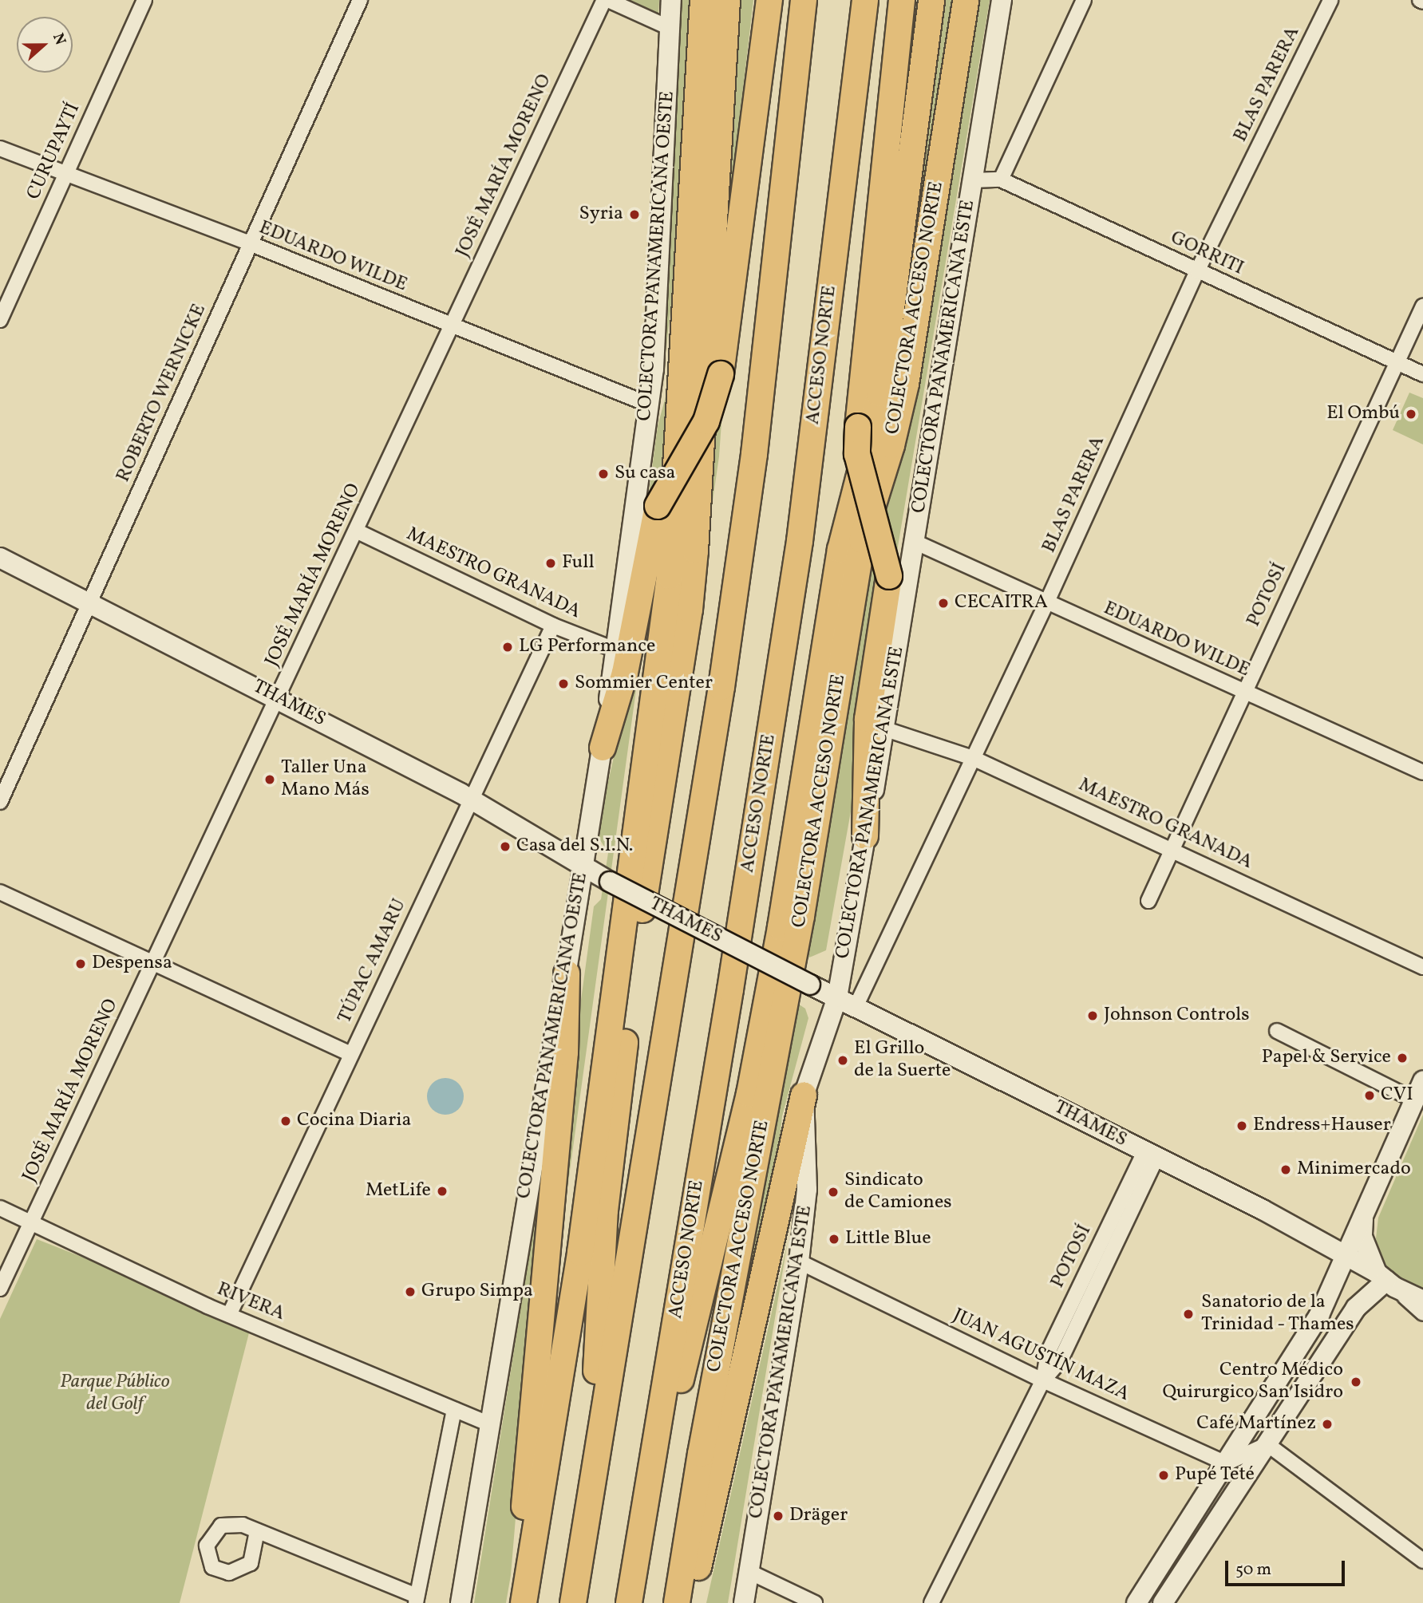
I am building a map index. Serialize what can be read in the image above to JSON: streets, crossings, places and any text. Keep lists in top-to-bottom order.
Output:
{
  "streets": {
    "highway": ["COLECTORA ACCESO NORTE", "ACCESO NORTE"],
    "street": [
      "BLAS PARERA",
      "CURUPAYTÍ",
      "JOSÉ MARÍA MORENO",
      "GORRITI",
      "COLECTORA PANAMERICANA OESTE",
      "EDUARDO WILDE",
      "COLECTORA PANAMERICANA ESTE",
      "ROBERTO WERNICKE",
      "MAESTRO GRANADA",
      "POTOSÍ",
      "THAMES",
      "TÚPAC AMARU",
      "RIVERA",
      "JUAN AGUSTÍN MAZA"
    ]
  },
  "crossings": [
    ["BLAS PARERA", "GORRITI"],
    ["BLAS PARERA", "EDUARDO WILDE"],
    ["BLAS PARERA", "MAESTRO GRANADA"],
    ["BLAS PARERA", "THAMES"],
    ["CURUPAYTÍ", "EDUARDO WILDE"],
    ["JOSÉ MARÍA MORENO", "EDUARDO WILDE"],
    ["JOSÉ MARÍA MORENO", "MAESTRO GRANADA"],
    ["JOSÉ MARÍA MORENO", "THAMES"],
    ["JOSÉ MARÍA MORENO", "RIVERA"],
    ["GORRITI", "COLECTORA PANAMERICANA ESTE"],
    ["GORRITI", "POTOSÍ"],
    ["COLECTORA PANAMERICANA OESTE", "EDUARDO WILDE"],
    ["COLECTORA PANAMERICANA OESTE", "MAESTRO GRANADA"],
    ["COLECTORA PANAMERICANA OESTE", "THAMES"],
    ["COLECTORA PANAMERICANA OESTE", "RIVERA"],
    ["EDUARDO WILDE", "COLECTORA PANAMERICANA ESTE"],
    ["EDUARDO WILDE", "ROBERTO WERNICKE"],
    ["EDUARDO WILDE", "POTOSÍ"],
    ["COLECTORA PANAMERICANA ESTE", "MAESTRO GRANADA"],
    ["COLECTORA PANAMERICANA ESTE", "THAMES"],
    ["COLECTORA PANAMERICANA ESTE", "JUAN AGUSTÍN MAZA"],
    ["ROBERTO WERNICKE", "THAMES"],
    ["MAESTRO GRANADA", "POTOSÍ"],
    ["MAESTRO GRANADA", "TÚPAC AMARU"],
    ["POTOSÍ", "THAMES"],
    ["POTOSÍ", "JUAN AGUSTÍN MAZA"],
    ["THAMES", "TÚPAC AMARU"],
    ["TÚPAC AMARU", "RIVERA"]
  ],
  "parks": ["Parque Público del Golf"],
  "places": [
    "Syria",
    "El Ombú",
    "Su casa",
    "Full",
    "CECAITRA",
    "LG Performance",
    "Sommier Center",
    "Taller Una Mano Más",
    "Casa del S.I.N.",
    "Despensa",
    "Johnson Controls",
    "Papel & Service",
    "El Grillo de la Suerte",
    "CVI",
    "Cocina Diaria",
    "Endress+Hauser",
    "Minimercado",
    "MetLife",
    "Sindicato de Camiones",
    "Little Blue",
    "Grupo Simpa",
    "Sanatorio de la Trinidad - Thames",
    "Centro Médico Quirurgico San Isidro",
    "Café Martínez",
    "Pupé Teté",
    "Dräger"
  ],
  "scale_bar": "50 m",
  "north": "right"
}
